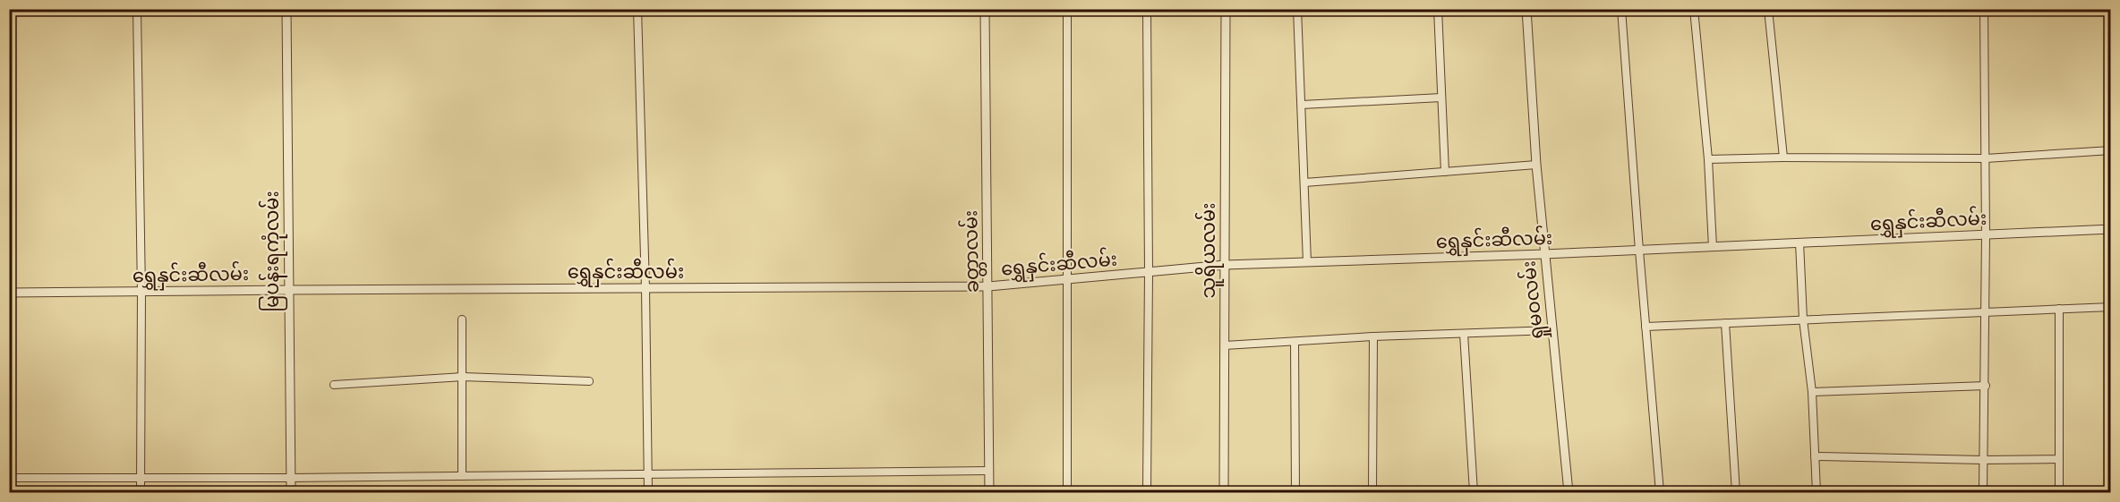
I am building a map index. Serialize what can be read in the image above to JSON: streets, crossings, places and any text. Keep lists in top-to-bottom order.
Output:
{
  "streets": {
    "street": [
      "ရွှေနှင်းဆီလမ်း",
      "သူရိယလမ်း",
      "မြပန်းရကုံလမ်း",
      "ခတ္တာလမ်း",
      "ရှုမဝလမ်း"
    ]
  },
  "crossings": [
    ["ရွှေနှင်းဆီလမ်း", "သူရိယလမ်း"],
    ["ရွှေနှင်းဆီလမ်း", "မြပန်းရကုံလမ်း"],
    ["ရွှေနှင်းဆီလမ်း", "ခတ္တာလမ်း"],
    ["ရွှေနှင်းဆီလမ်း", "ရှုမဝလမ်း"]
  ]
}
